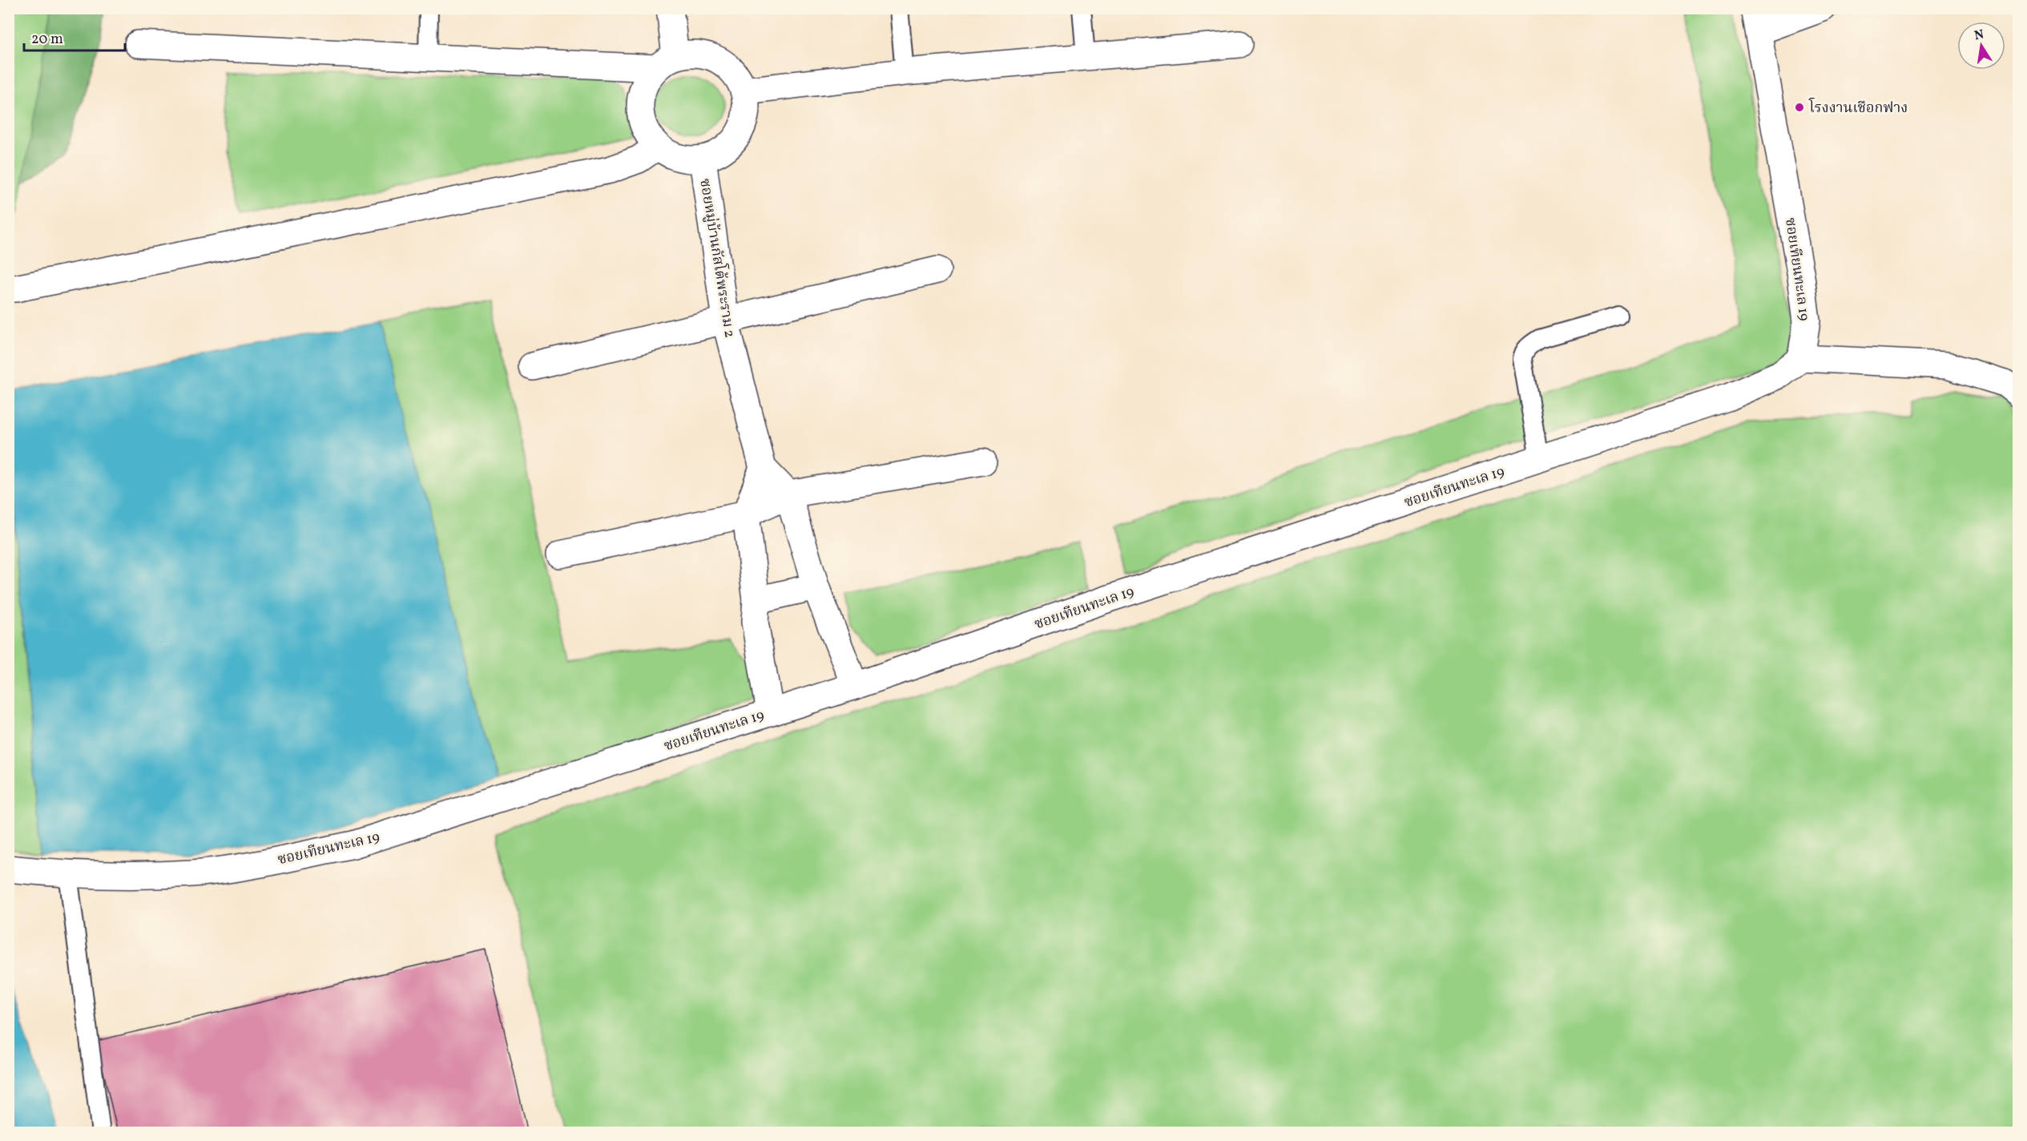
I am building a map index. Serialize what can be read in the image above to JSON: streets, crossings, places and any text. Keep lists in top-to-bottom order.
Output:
{
  "streets": {
    "street": ["ซอยหมู่บ้านกัสโต้พระราม 2", "ซอยเทียนทะเล 19"]
  },
  "crossings": [
    ["ซอยหมู่บ้านกัสโต้พระราม 2", "ซอยเทียนทะเล 19"]
  ],
  "places": ["โรงงานเชือกฟาง"],
  "scale_bar": "20 m",
  "north": "top"
}
